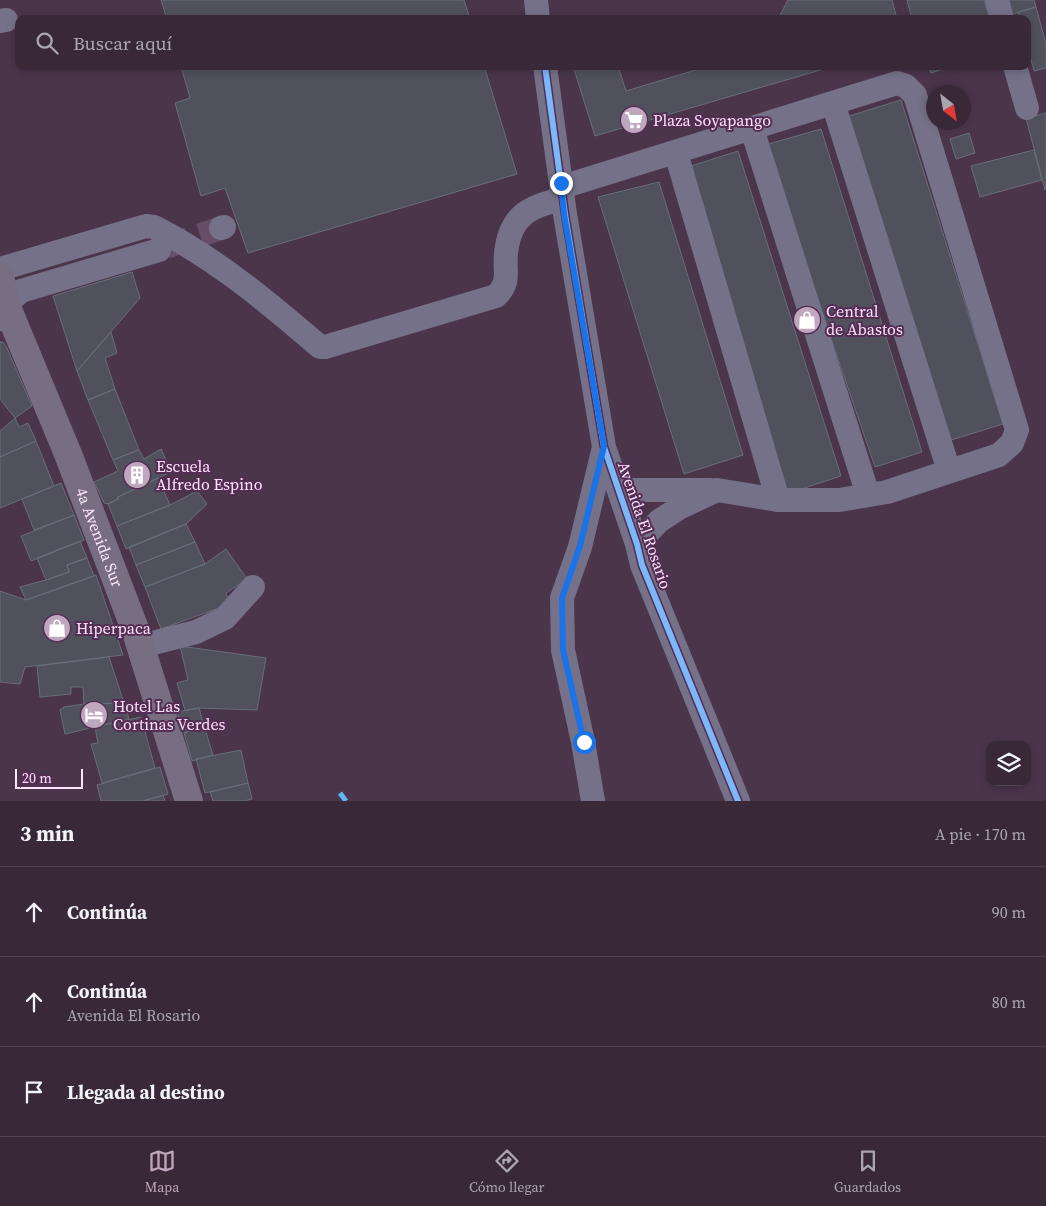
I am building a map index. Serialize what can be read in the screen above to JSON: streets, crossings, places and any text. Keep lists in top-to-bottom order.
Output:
{
  "streets": {
    "main road": ["4a Avenida Sur"],
    "street": ["Avenida El Rosario"]
  },
  "places": {
    "supermarket": ["Plaza Soyapango"],
    "shop": ["Central de Abastos", "Hiperpaca"],
    "building": ["Escuela Alfredo Espino"],
    "hotel": ["Hotel Las Cortinas Verdes"]
  },
  "scale_bar": "20 m",
  "north": "bottom right",
  "page": {
    "search": "Buscar aquí",
    "scale": "20 m",
    "heading": ["3 min", "A pie · 170 m"],
    "list": [
      ["Continúa", "90 m"],
      ["Continúa", "Avenida El Rosario", "80 m"],
      "Llegada al destino"
    ],
    "nav": ["Mapa", "Cómo llegar", "Guardados"]
  }
}
